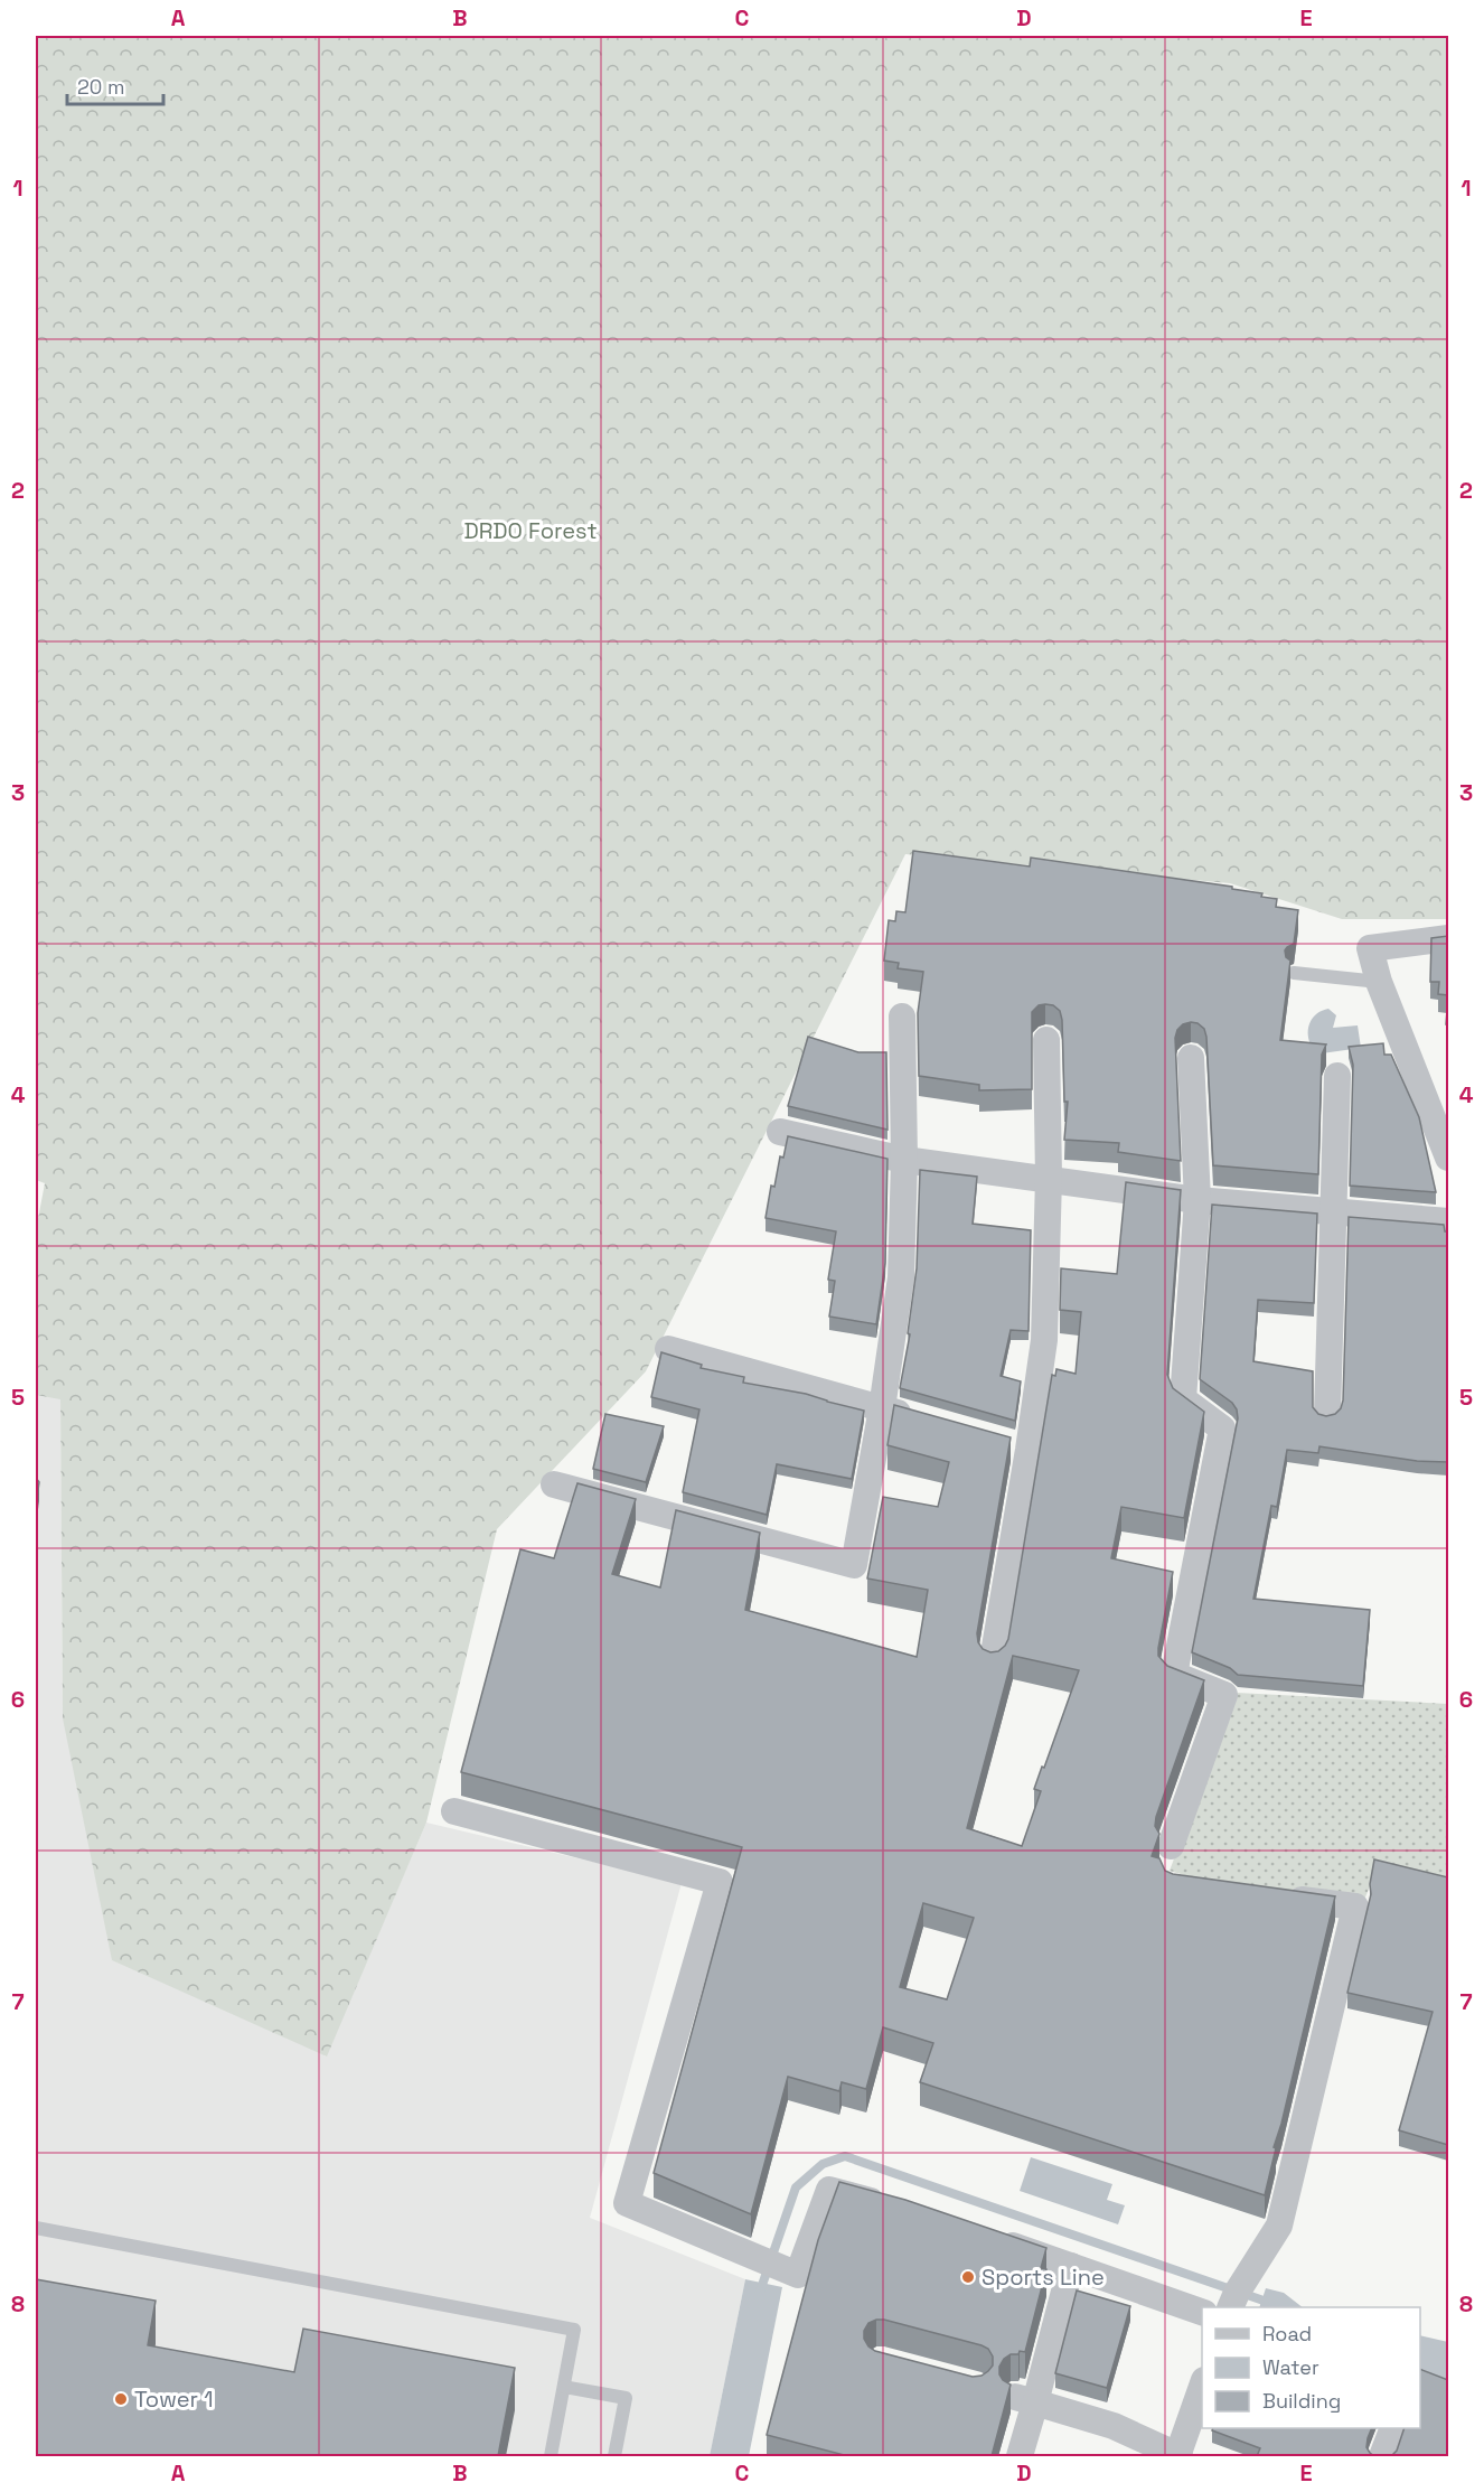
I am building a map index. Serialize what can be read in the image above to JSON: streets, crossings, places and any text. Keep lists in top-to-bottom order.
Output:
{
  "parks": ["DRDO Forest"],
  "places": ["Sports Line", "Tower 1"],
  "legend": ["Road", "Water", "Building"],
  "scale_bar": "20 m",
  "grid": {
    "columns": [
      "A",
      "B",
      "C",
      "D",
      "E"
    ],
    "rows": [
      "1",
      "2",
      "3",
      "4",
      "5",
      "6",
      "7",
      "8"
    ]
  }
}
